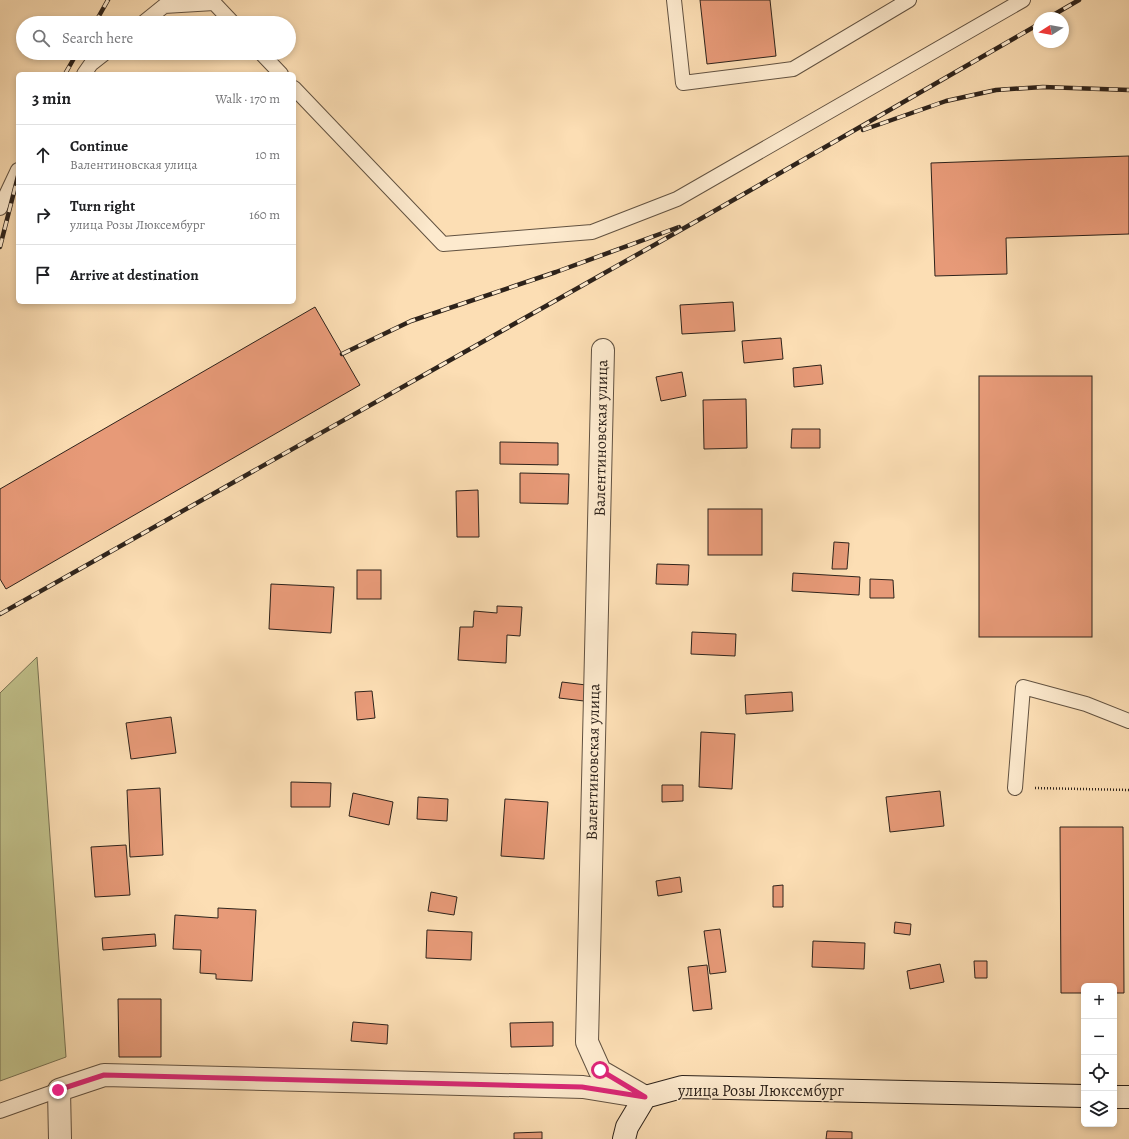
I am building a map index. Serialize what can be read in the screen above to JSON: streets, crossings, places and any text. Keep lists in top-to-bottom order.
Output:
{
  "streets": {
    "street": ["Валентиновская улица", "улица Розы Люксембург"]
  },
  "crossings": [
    ["Валентиновская улица", "улица Розы Люксембург"]
  ],
  "north": "left",
  "page": {
    "search": "Search here",
    "heading": ["3 min", "Walk · 170 m"],
    "list": [
      ["Continue", "Валентиновская улица", "10 m"],
      ["Turn right", "улица Розы Люксембург", "160 m"],
      "Arrive at destination"
    ],
    "map_buttons": ["+", "−"]
  }
}
